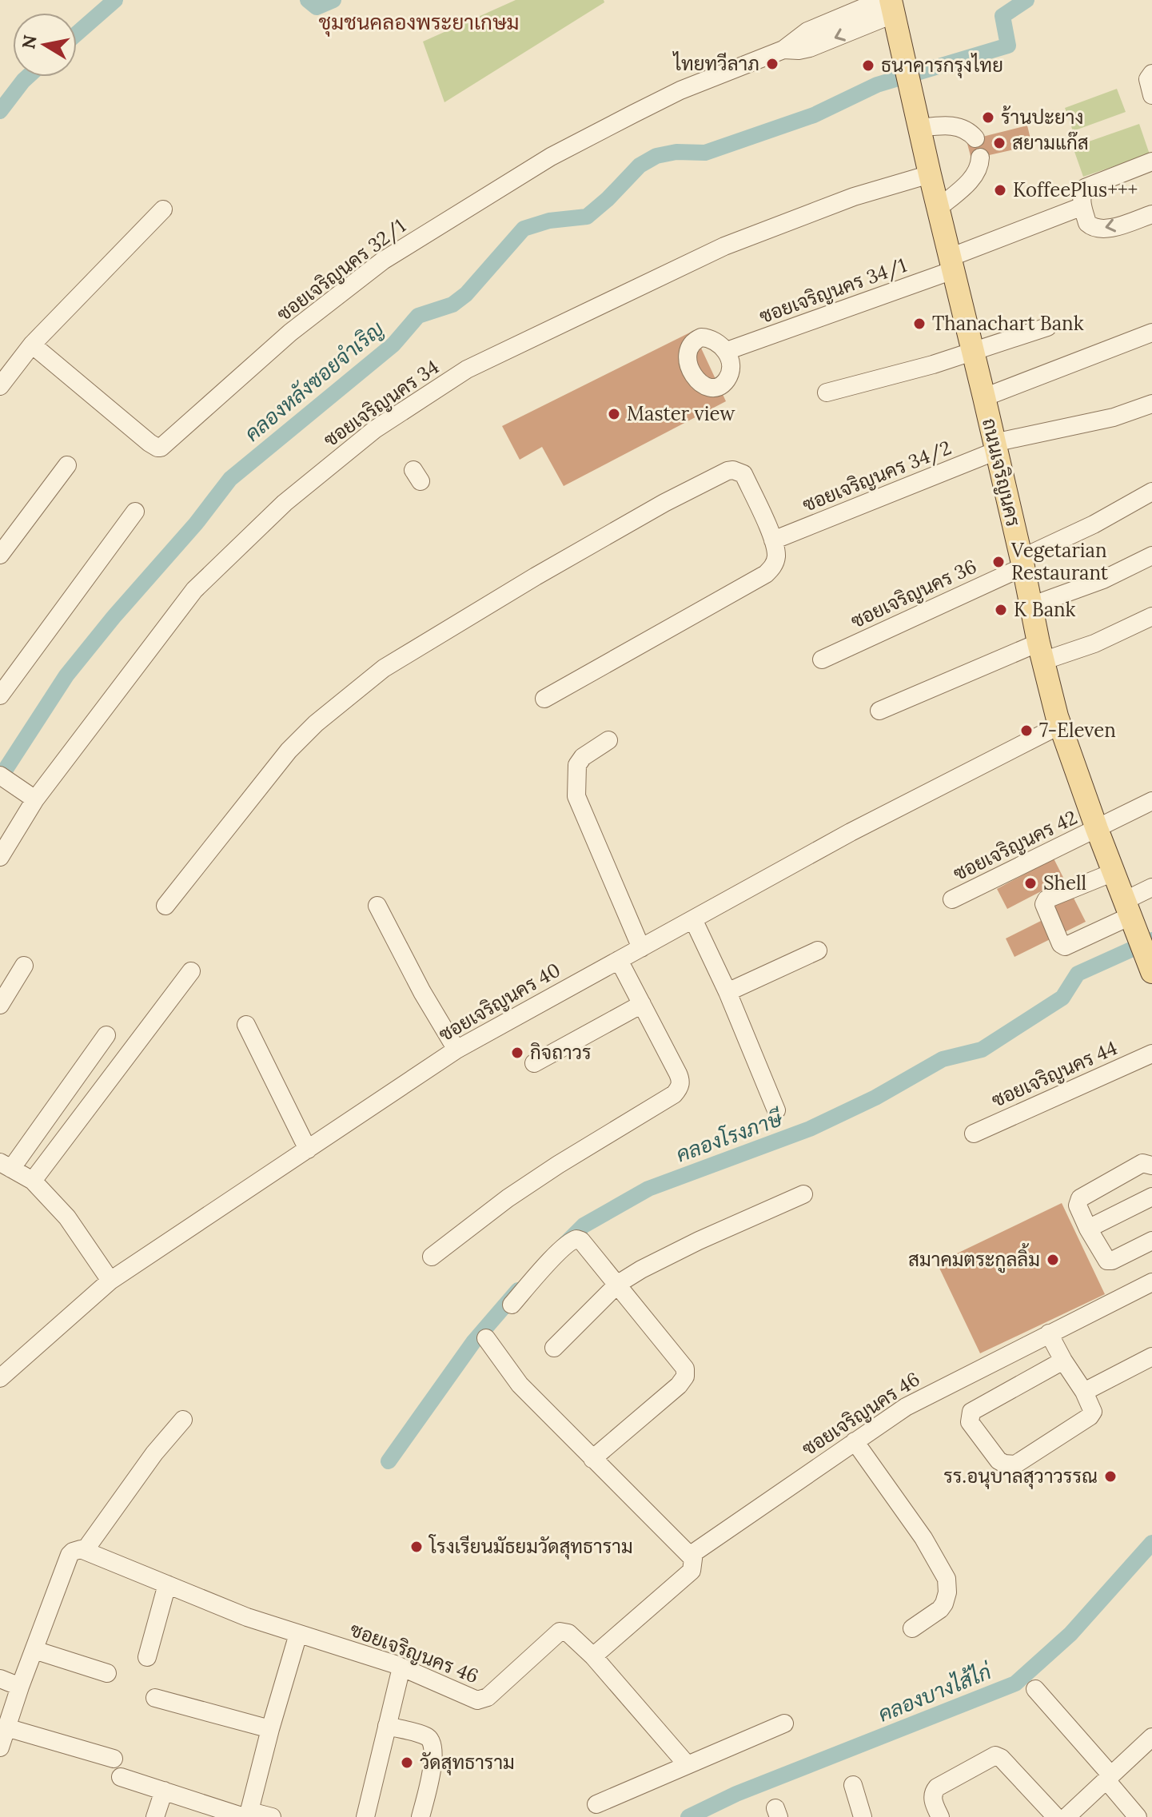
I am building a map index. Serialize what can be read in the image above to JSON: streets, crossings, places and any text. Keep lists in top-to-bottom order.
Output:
{
  "streets": {
    "main road": ["ถนนเจริญนคร"],
    "street": [
      "ซอยเจริญนคร 32/1",
      "ซอยเจริญนคร 34/1",
      "ซอยเจริญนคร 34",
      "ซอยเจริญนคร 34/2",
      "ซอยเจริญนคร 36",
      "ซอยเจริญนคร 42",
      "ซอยเจริญนคร 40",
      "ซอยเจริญนคร 44",
      "ซอยเจริญนคร 46"
    ]
  },
  "crossings": [
    ["ซอยเจริญนคร 32/1", "ถนนเจริญนคร"],
    ["ซอยเจริญนคร 34/1", "ถนนเจริญนคร"],
    ["ซอยเจริญนคร 34", "ถนนเจริญนคร"],
    ["ถนนเจริญนคร", "ซอยเจริญนคร 34/2"],
    ["ถนนเจริญนคร", "ซอยเจริญนคร 36"],
    ["ถนนเจริญนคร", "ซอยเจริญนคร 42"],
    ["ถนนเจริญนคร", "ซอยเจริญนคร 40"]
  ],
  "districts": ["ชุมชนคลองพระยาเกษม"],
  "water": ["คลองหลังซอยจำเริญ", "คลองโรงภาษี", "คลองบางไส้ไก่"],
  "places": [
    "ไทยทวีลาภ",
    "ธนาคารกรุงไทย",
    "ร้านปะยาง",
    "สยามแก๊ส",
    "KoffeePlus+++",
    "Thanachart Bank",
    "Master view",
    "Vegetarian Restaurant",
    "K Bank",
    "7-Eleven",
    "Shell",
    "กิจถาวร",
    "สมาคมตระกูลลิ้ม",
    "รร.อนุบาลสุวาวรรณ",
    "โรงเรียนมัธยมวัดสุทธาราม",
    "วัดสุทธาราม"
  ],
  "north": "left"
}
